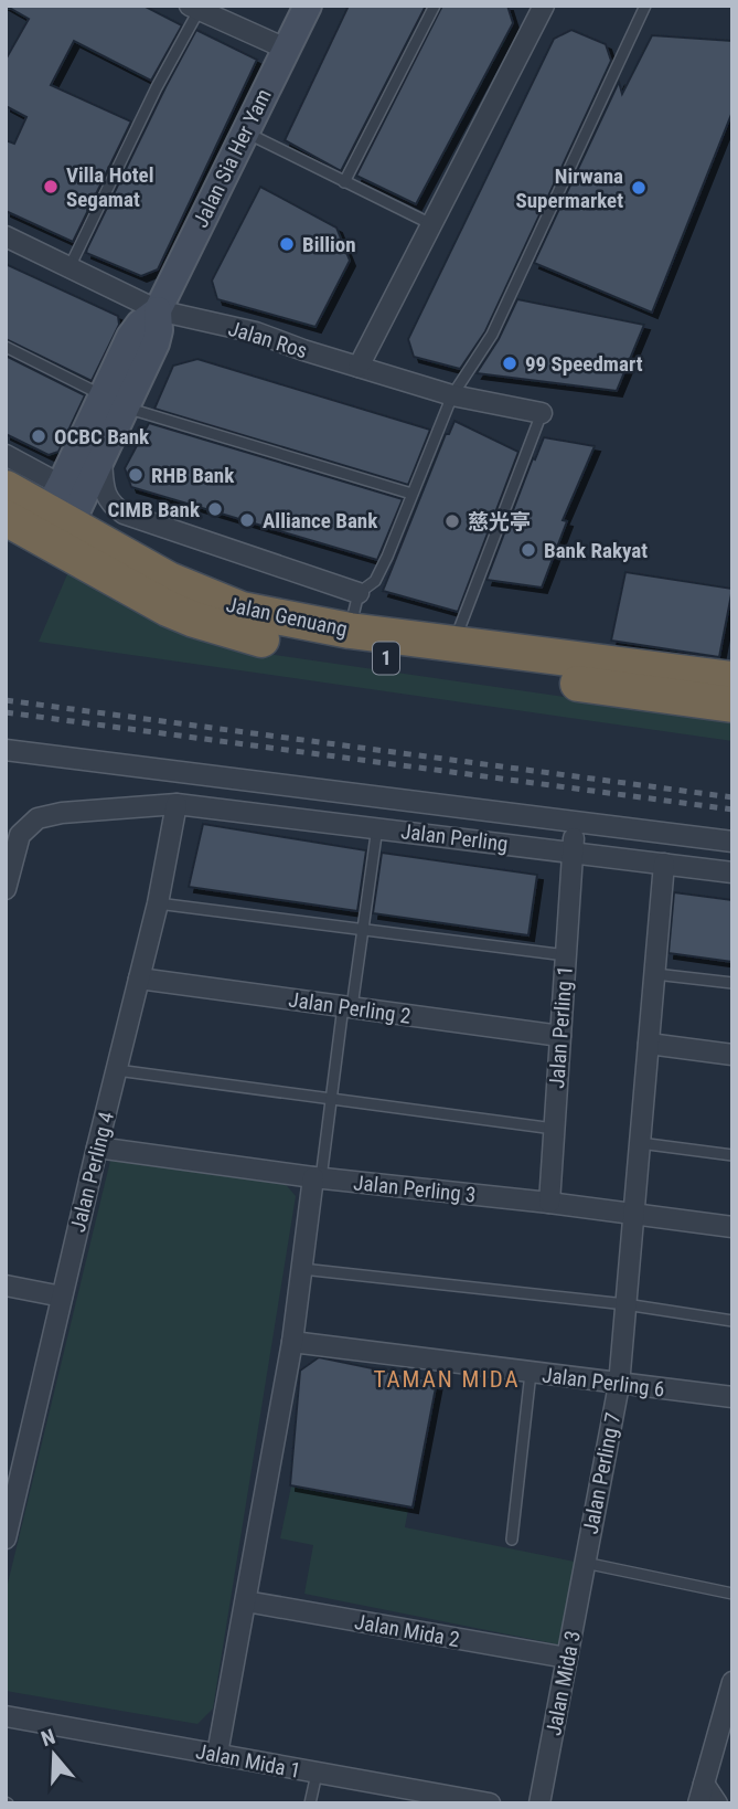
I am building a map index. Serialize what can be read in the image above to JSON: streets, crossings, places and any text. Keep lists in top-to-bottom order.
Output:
{
  "streets": {
    "highway": ["Jalan Genuang", "1"],
    "street": [
      "Jalan Sia Her Yam",
      "Jalan Ros",
      "Jalan Perling",
      "Jalan Perling 2",
      "Jalan Perling 1",
      "Jalan Perling 4",
      "Jalan Perling 3",
      "Jalan Perling 6",
      "Jalan Perling 7",
      "Jalan Mida 2",
      "Jalan Mida 3",
      "Jalan Mida 1"
    ]
  },
  "crossings": [
    ["Jalan Sia Her Yam", "Jalan Ros"],
    ["Jalan Sia Her Yam", "Jalan Genuang"],
    ["Jalan Perling", "Jalan Perling 1"],
    ["Jalan Perling", "Jalan Perling 4"],
    ["Jalan Perling", "Jalan Perling 7"],
    ["Jalan Perling 2", "Jalan Perling 1"],
    ["Jalan Perling 2", "Jalan Perling 4"],
    ["Jalan Perling 1", "Jalan Perling 3"],
    ["Jalan Perling 4", "Jalan Perling 3"],
    ["Jalan Perling 3", "Jalan Perling 7"],
    ["Jalan Perling 6", "Jalan Perling 7"],
    ["Jalan Perling 7", "Jalan Mida 3"],
    ["Jalan Mida 2", "Jalan Mida 3"]
  ],
  "districts": ["TAMAN MIDA"],
  "places": [
    "Villa Hotel Segamat",
    "Nirwana Supermarket",
    "Billion",
    "99 Speedmart",
    "OCBC Bank",
    "RHB Bank",
    "CIMB Bank",
    "Alliance Bank",
    "慈光亭",
    "Bank Rakyat"
  ],
  "north": "top"
}
